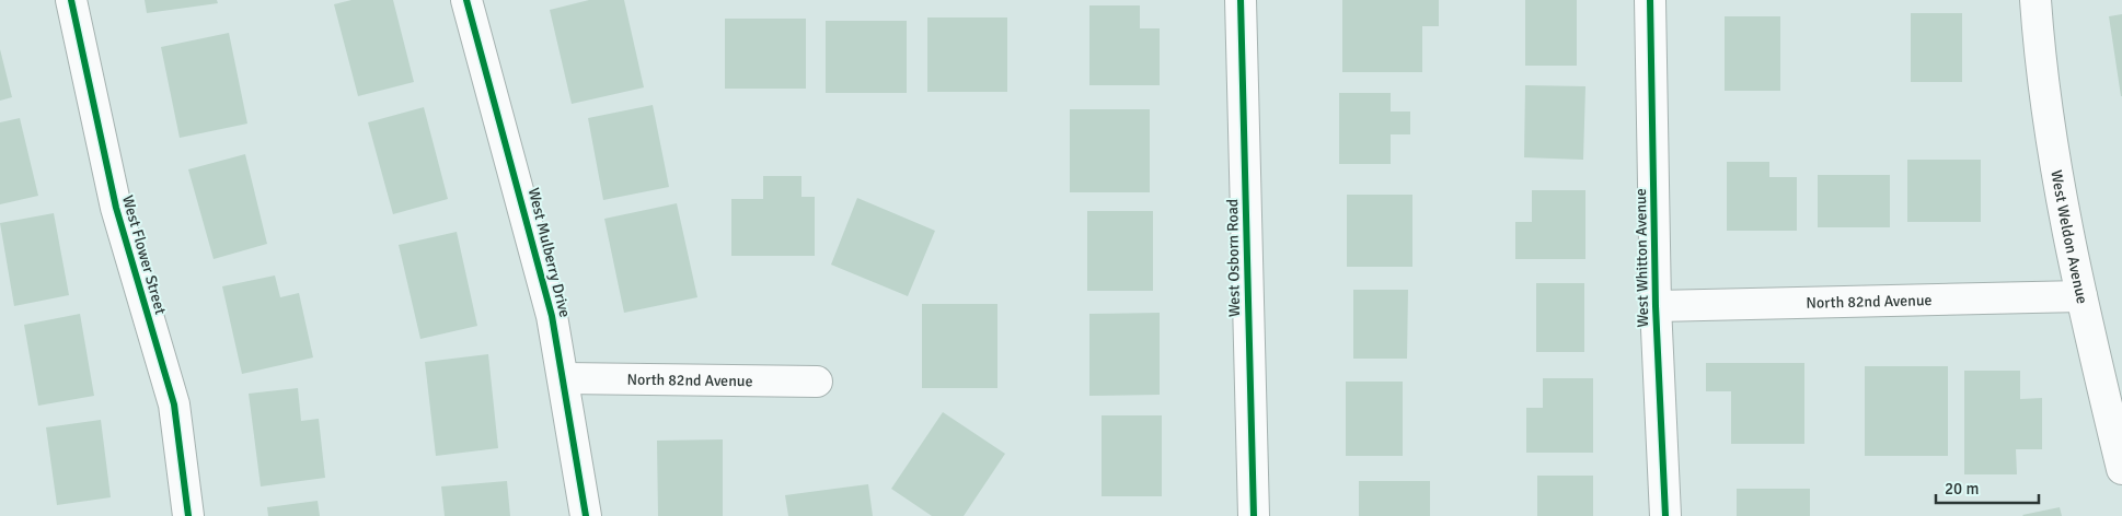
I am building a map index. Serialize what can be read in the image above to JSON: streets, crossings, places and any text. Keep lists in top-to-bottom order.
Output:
{
  "streets": {
    "street": [
      "West Weldon Avenue",
      "West Mulberry Drive",
      "West Flower Street",
      "West Osborn Road",
      "West Whitton Avenue",
      "North 82nd Avenue"
    ]
  },
  "crossings": [
    ["West Weldon Avenue", "North 82nd Avenue"],
    ["West Mulberry Drive", "North 82nd Avenue"],
    ["West Whitton Avenue", "North 82nd Avenue"]
  ],
  "scale_bar": "20 m"
}
